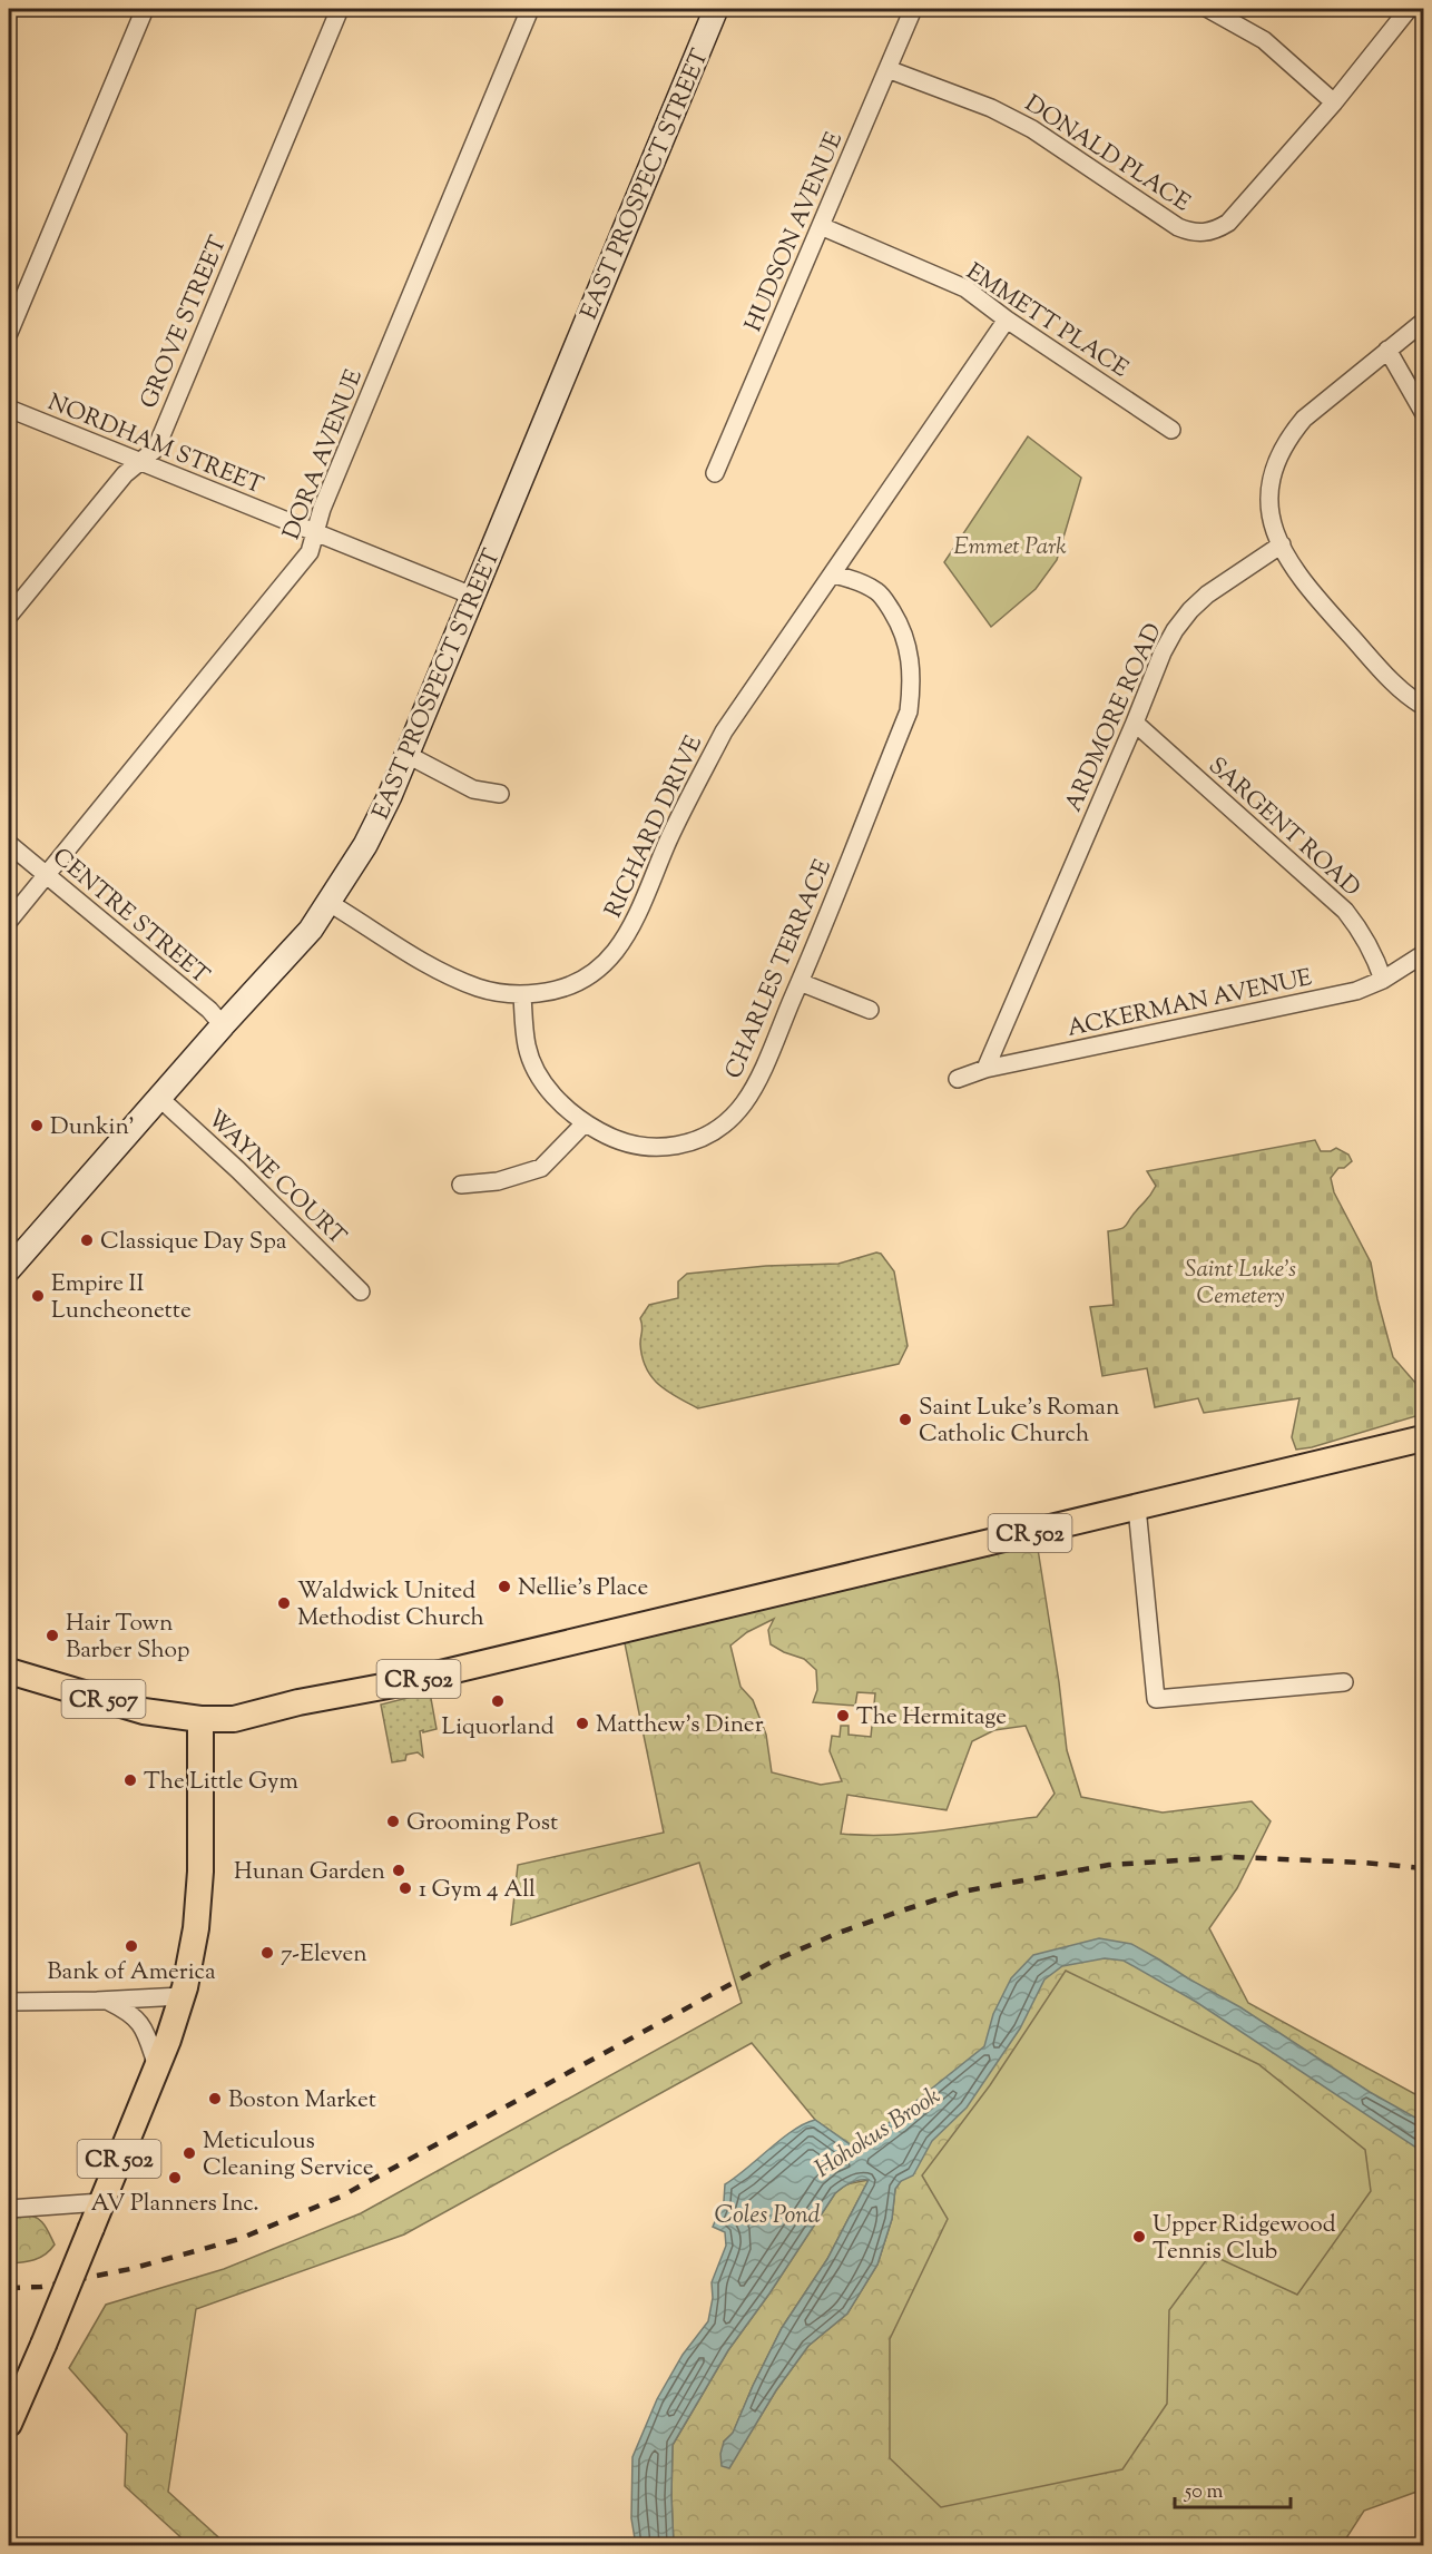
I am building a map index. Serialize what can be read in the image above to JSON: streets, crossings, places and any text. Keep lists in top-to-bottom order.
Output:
{
  "streets": {
    "main road": ["CR 502", "CR 507"],
    "street": [
      "DONALD PLACE",
      "EAST PROSPECT STREET",
      "HUDSON AVENUE",
      "EMMETT PLACE",
      "GROVE STREET",
      "NORDHAM STREET",
      "DORA AVENUE",
      "ARDMORE ROAD",
      "RICHARD DRIVE",
      "SARGENT ROAD",
      "CENTRE STREET",
      "CHARLES TERRACE",
      "ACKERMAN AVENUE",
      "WAYNE COURT"
    ]
  },
  "crossings": [
    ["DONALD PLACE", "HUDSON AVENUE"],
    ["EAST PROSPECT STREET", "NORDHAM STREET"],
    ["EAST PROSPECT STREET", "RICHARD DRIVE"],
    ["EAST PROSPECT STREET", "CENTRE STREET"],
    ["EAST PROSPECT STREET", "WAYNE COURT"],
    ["HUDSON AVENUE", "EMMETT PLACE"],
    ["EMMETT PLACE", "RICHARD DRIVE"],
    ["GROVE STREET", "NORDHAM STREET"],
    ["NORDHAM STREET", "DORA AVENUE"],
    ["DORA AVENUE", "CENTRE STREET"],
    ["ARDMORE ROAD", "SARGENT ROAD"],
    ["ARDMORE ROAD", "ACKERMAN AVENUE"],
    ["RICHARD DRIVE", "CHARLES TERRACE"],
    ["SARGENT ROAD", "ACKERMAN AVENUE"],
    ["CR 502", "CR 507"]
  ],
  "water": ["Hohokus Brook", "Coles Pond"],
  "parks": ["Emmet Park", "Saint Luke's Cemetery"],
  "places": [
    "Dunkin'",
    "Classique Day Spa",
    "Empire II Luncheonette",
    "Saint Luke's Roman Catholic Church",
    "Nellie's Place",
    "Waldwick United Methodist Church",
    "Hair Town Barber Shop",
    "Liquorland",
    "The Hermitage",
    "Matthew's Diner",
    "The Little Gym",
    "Grooming Post",
    "Hunan Garden",
    "1 Gym 4 All",
    "Bank of America",
    "7-Eleven",
    "Boston Market",
    "Meticulous Cleaning Service",
    "AV Planners Inc.",
    "Upper Ridgewood Tennis Club"
  ],
  "scale_bar": "50 m"
}
